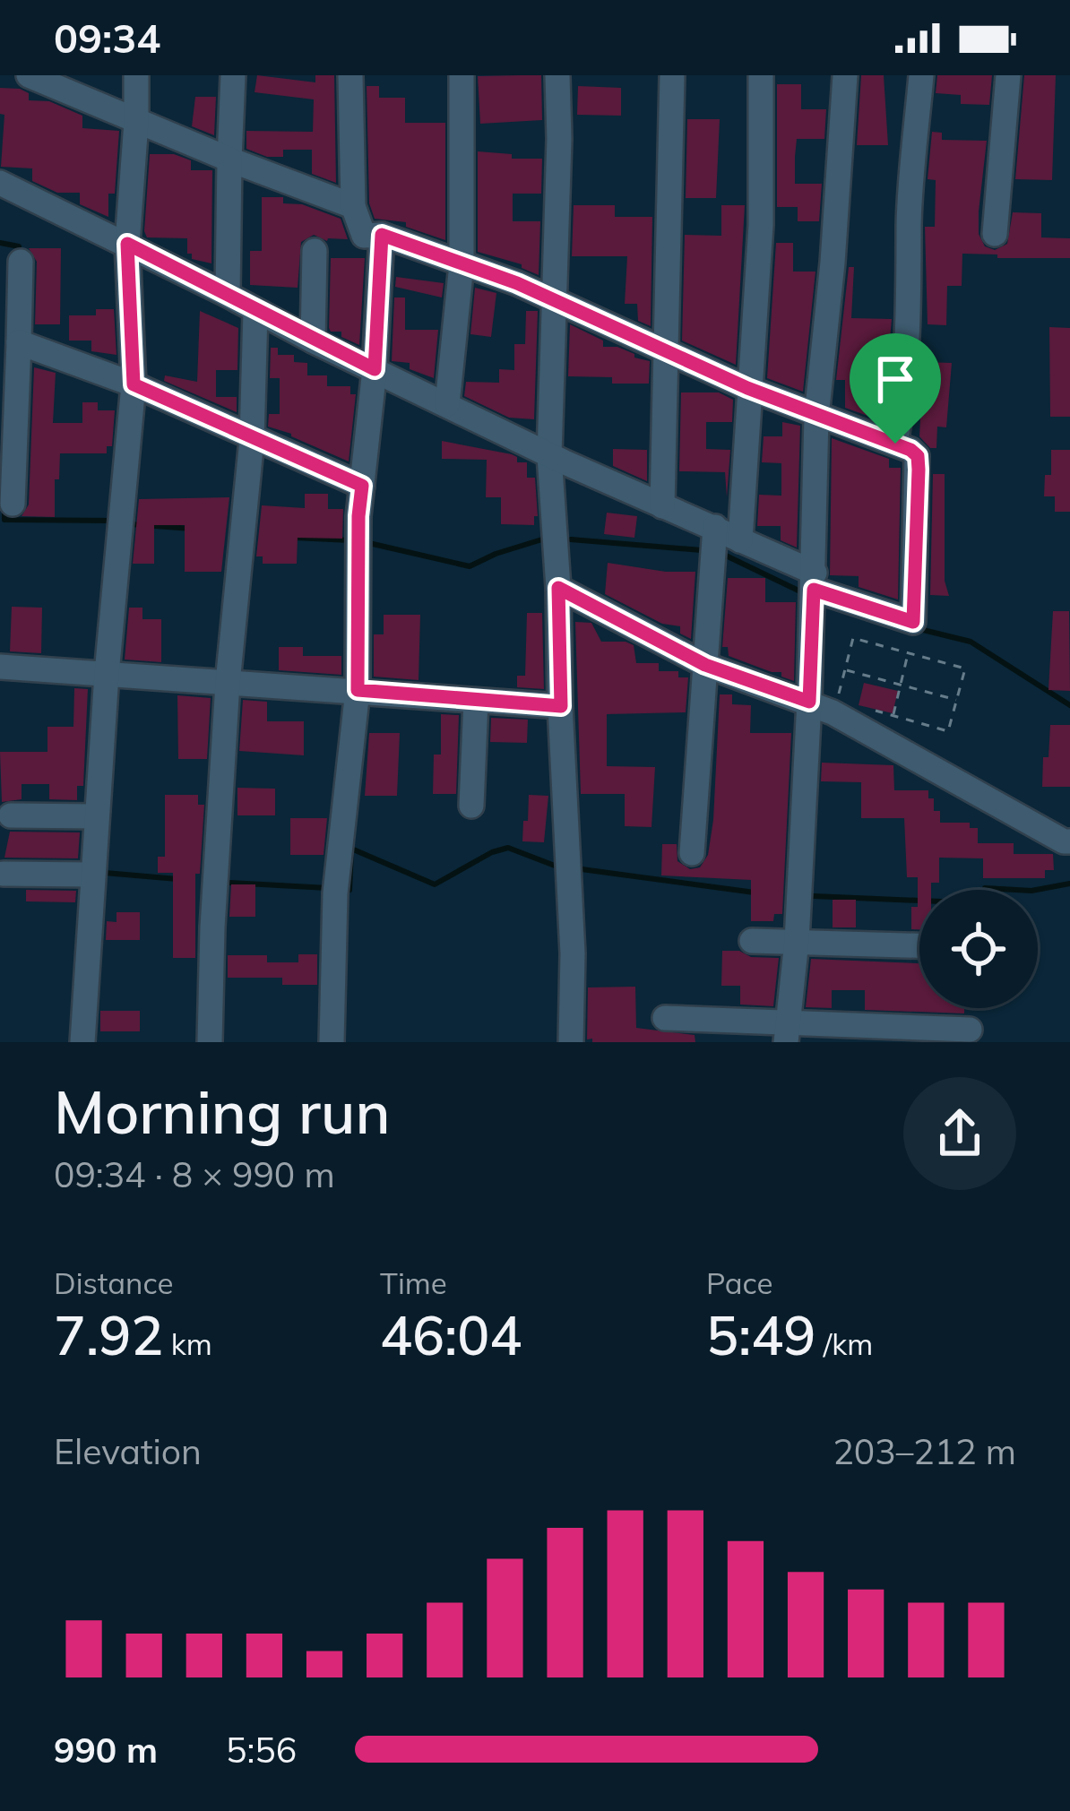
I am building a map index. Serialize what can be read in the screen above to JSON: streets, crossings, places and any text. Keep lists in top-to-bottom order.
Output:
{
  "page": {
    "status": "09:34",
    "heading": ["Morning run", "09:34 · 8 × 990 m"],
    "stats": [
      ["Distance", "7.92 km"],
      ["Time", "46:04"],
      ["Pace", "5:49 /km"]
    ],
    "chart": ["Elevation", "203–212 m"],
    "list": [
      {
        "name": "990 m",
        "note": "5:56"
      }
    ]
  }
}
